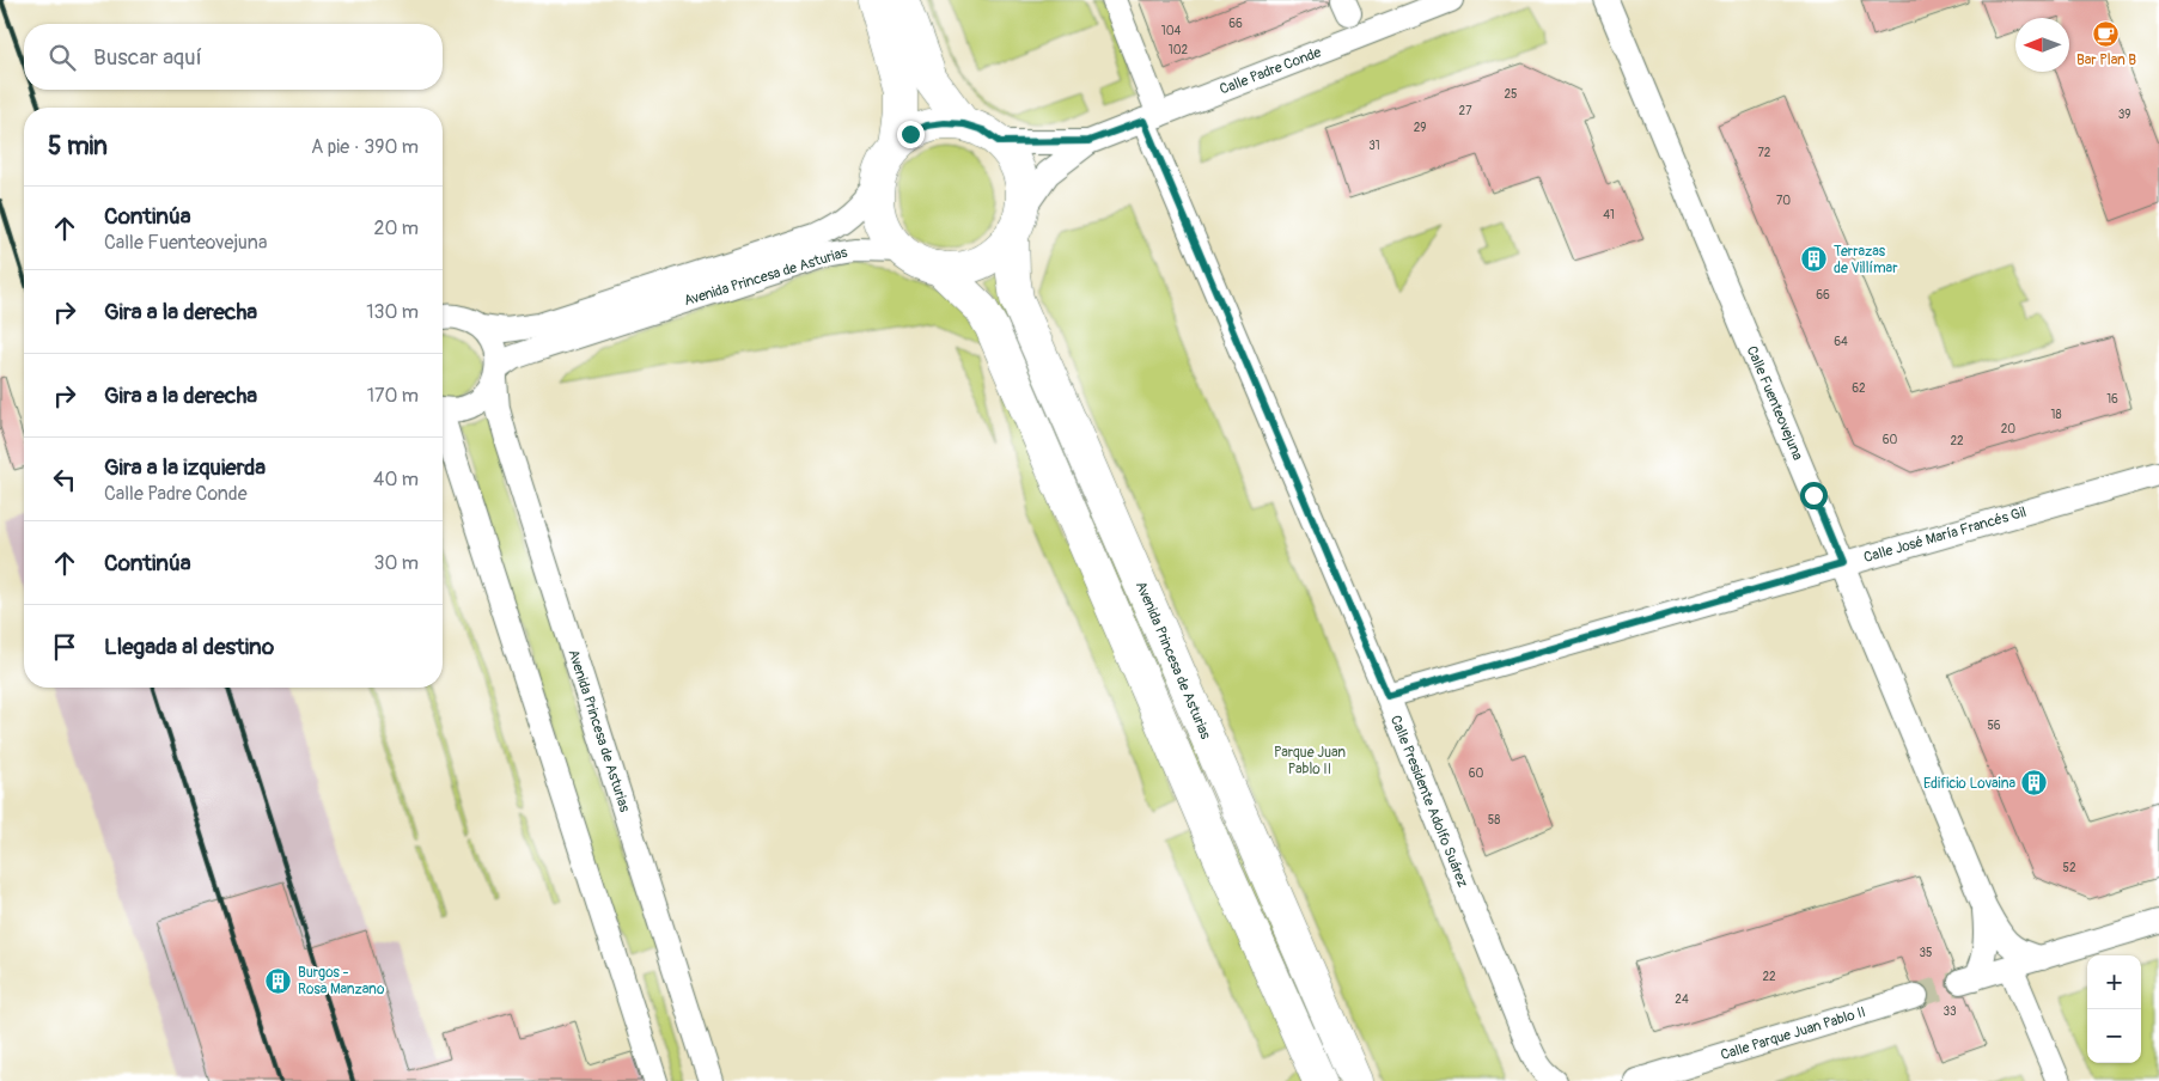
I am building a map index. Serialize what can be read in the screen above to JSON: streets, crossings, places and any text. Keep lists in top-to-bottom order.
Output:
{
  "streets": {
    "main road": ["Avenida Princesa de Asturias"],
    "street": [
      "Calle Padre Conde",
      "Calle Fuenteovejuna",
      "Calle José María Francés Gil",
      "Calle Presidente Adolfo Suárez",
      "Calle Parque Juan Pablo II"
    ]
  },
  "crossings": [
    ["Calle Padre Conde", "Avenida Princesa de Asturias"],
    ["Calle Padre Conde", "Calle Presidente Adolfo Suárez"],
    ["Calle Fuenteovejuna", "Calle José María Francés Gil"],
    ["Calle José María Francés Gil", "Calle Presidente Adolfo Suárez"]
  ],
  "parks": ["Parque Juan Pablo II"],
  "places": {
    "cafe": ["Bar Plan B"],
    "building": ["Terrazas de Villímar", "Edificio Lovaina", "Burgos - Rosa Manzano"]
  },
  "house_numbers": [
    "66",
    "104",
    "102",
    "25",
    "27",
    "39",
    "29",
    "31",
    "72",
    "70",
    "41",
    "66",
    "64",
    "62",
    "16",
    "18",
    "20",
    "60",
    "22",
    "56",
    "60",
    "58",
    "52",
    "35",
    "22",
    "24",
    "33"
  ],
  "north": "left",
  "page": {
    "search": "Buscar aquí",
    "heading": ["5 min", "A pie · 390 m"],
    "list": [
      ["Continúa", "Calle Fuenteovejuna", "20 m"],
      ["Gira a la derecha", "130 m"],
      ["Gira a la derecha", "170 m"],
      ["Gira a la izquierda", "Calle Padre Conde", "40 m"],
      ["Continúa", "30 m"],
      "Llegada al destino"
    ],
    "map_buttons": ["+", "−"]
  }
}
